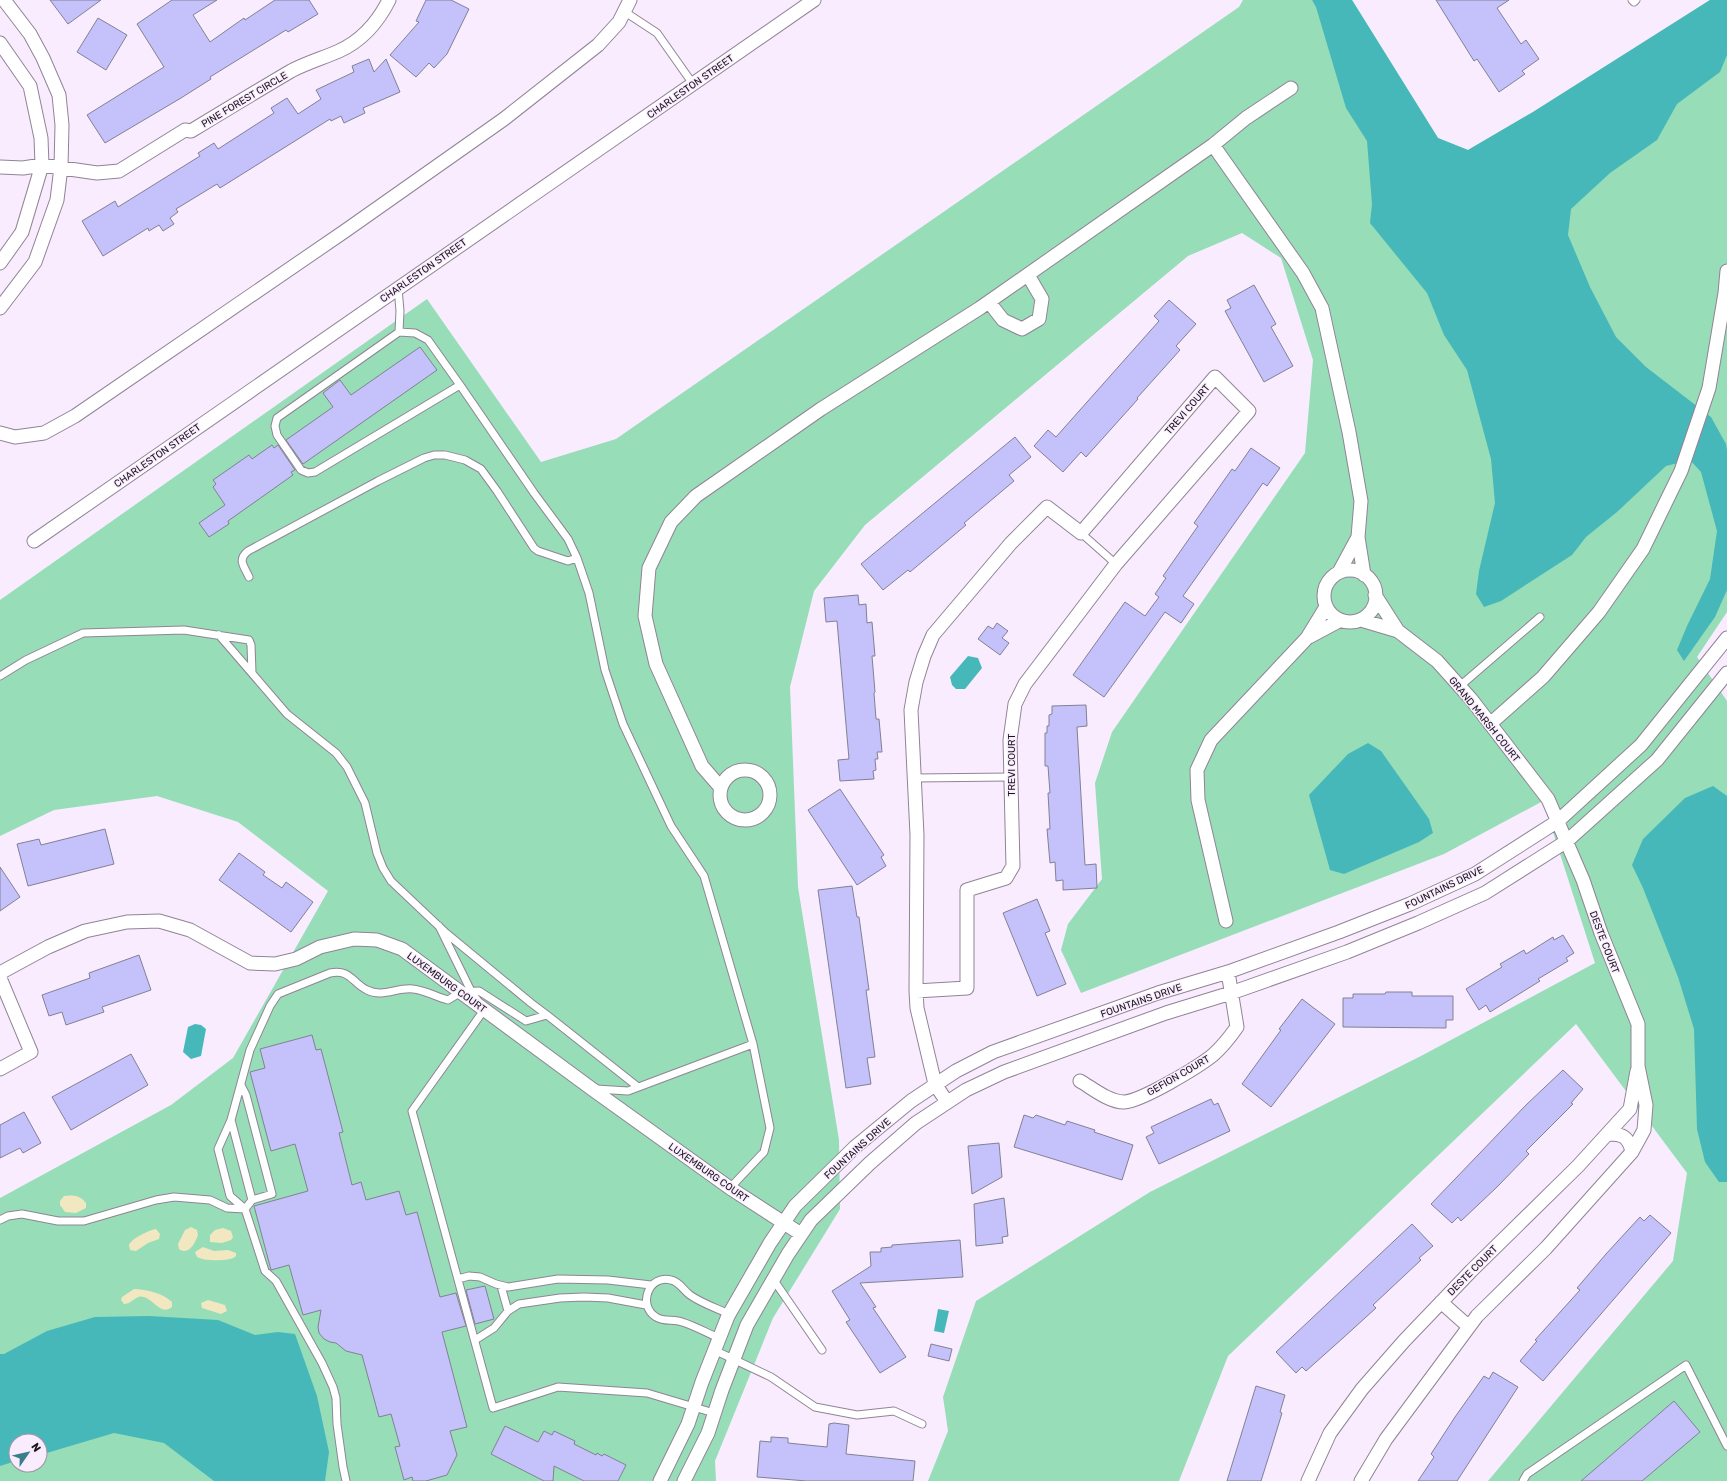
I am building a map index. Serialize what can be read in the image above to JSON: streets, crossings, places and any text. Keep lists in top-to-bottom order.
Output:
{
  "streets": {
    "street": [
      "CHARLESTON STREET",
      "PINE FOREST CIRCLE",
      "TREVI COURT",
      "GRAND MARSH COURT",
      "FOUNTAINS DRIVE",
      "DESTE COURT",
      "LUXEMBURG COURT",
      "GEFION COURT"
    ]
  },
  "crossings": [
    ["GRAND MARSH COURT", "FOUNTAINS DRIVE"],
    ["GRAND MARSH COURT", "DESTE COURT"],
    ["FOUNTAINS DRIVE", "DESTE COURT"],
    ["FOUNTAINS DRIVE", "LUXEMBURG COURT"],
    ["FOUNTAINS DRIVE", "GEFION COURT"]
  ],
  "north": "top right"
}
